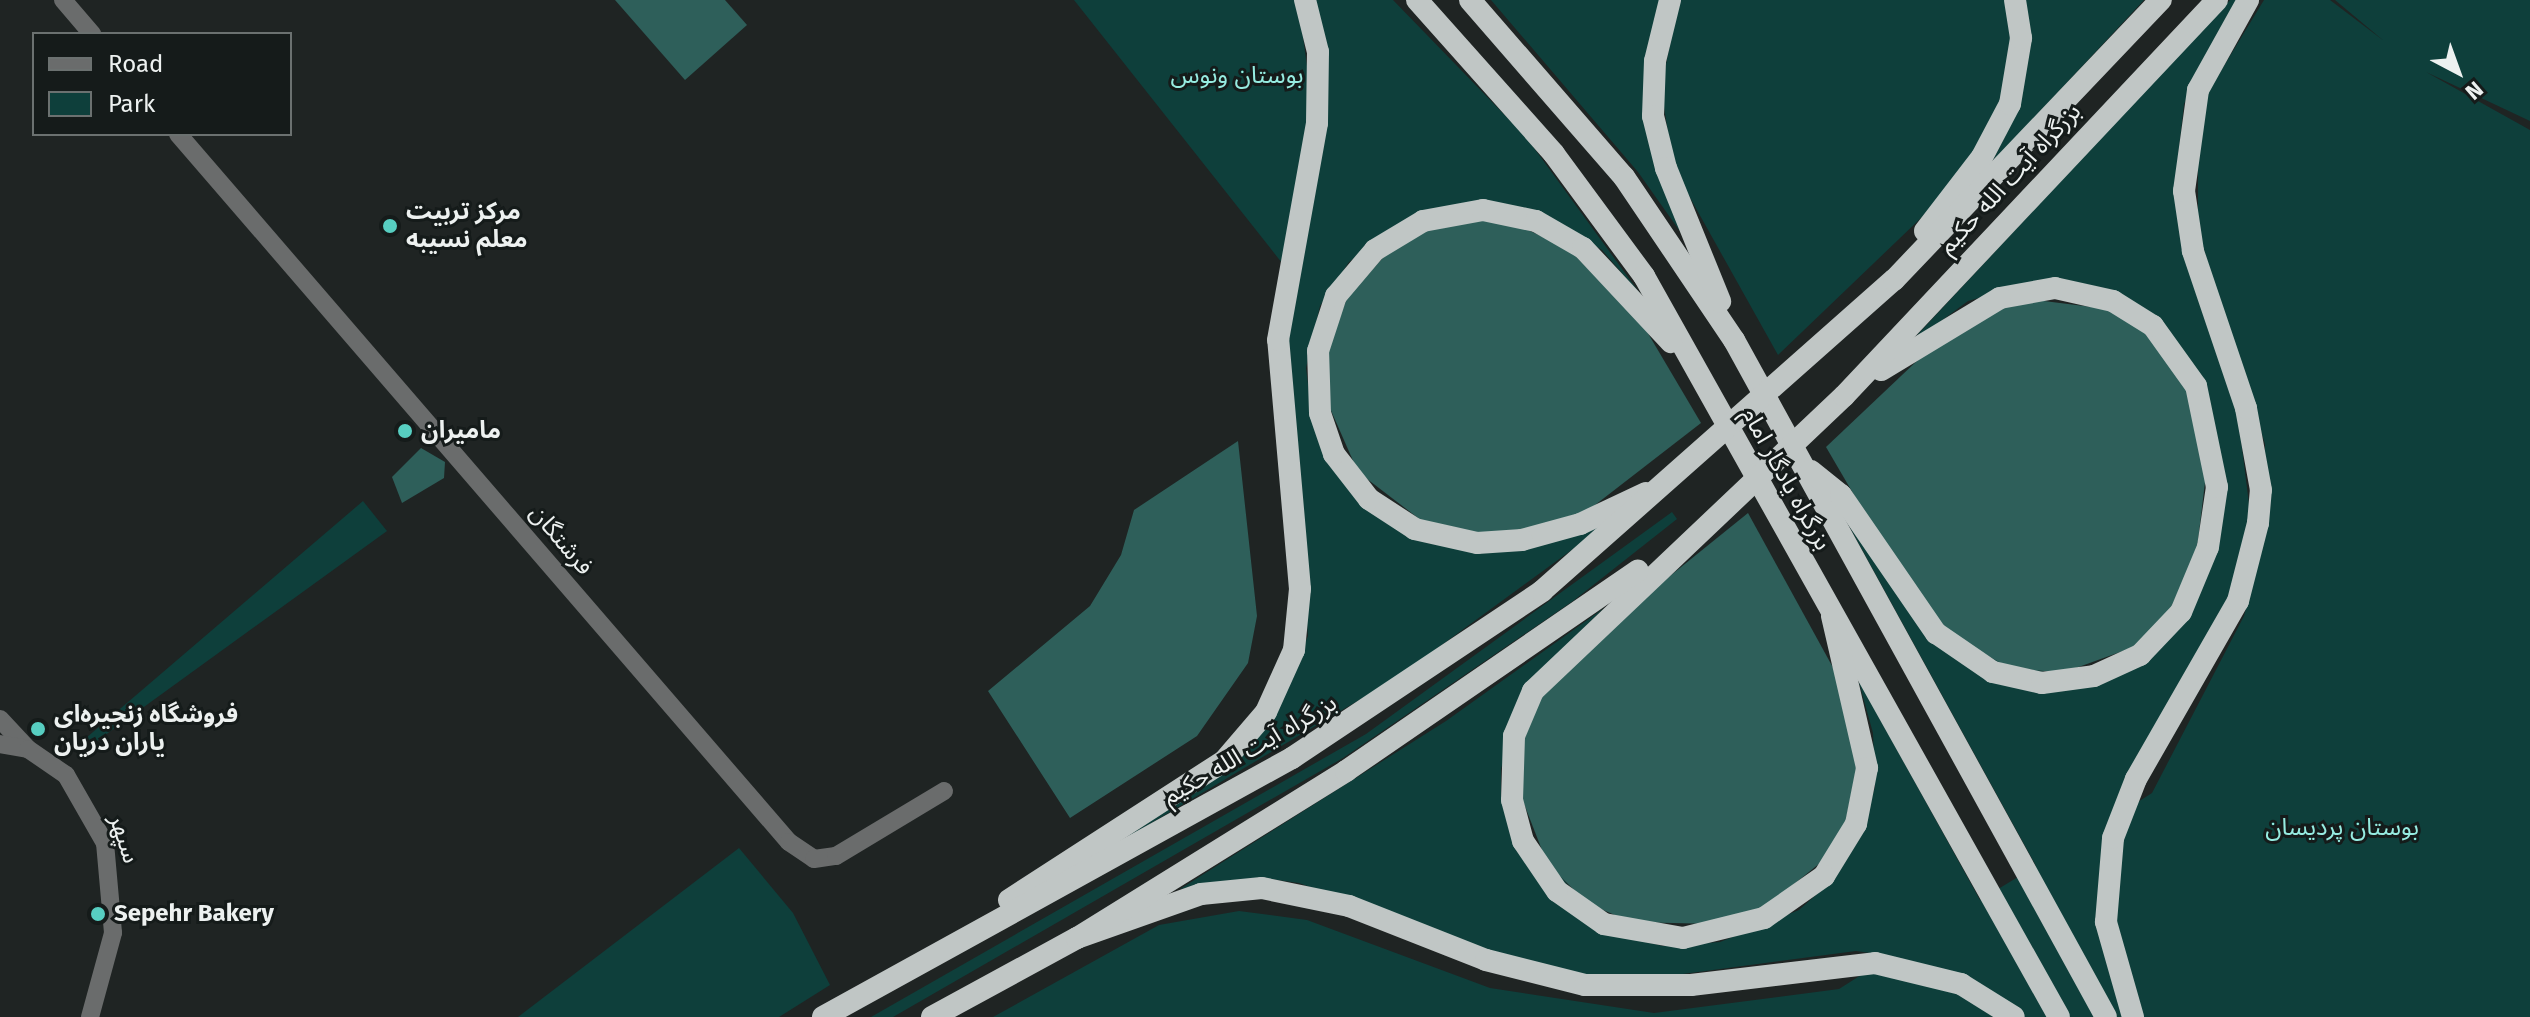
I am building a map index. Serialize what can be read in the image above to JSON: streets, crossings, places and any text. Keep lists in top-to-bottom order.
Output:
{
  "streets": {
    "highway": ["بزرگراه آیت الله حکیم", "بزرگراه یادگار امام"],
    "street": ["فرشتگان", "سپهر"]
  },
  "parks": ["بوستان ونوس", "بوستان پردیسان"],
  "places": [
    "مرکز تربیت معلم نسیبه",
    "مامیران",
    "فروشگاه زنجیره‌ای یاران دریان",
    "Sepehr Bakery"
  ],
  "legend": ["Road", "Park"],
  "north": "bottom right"
}
